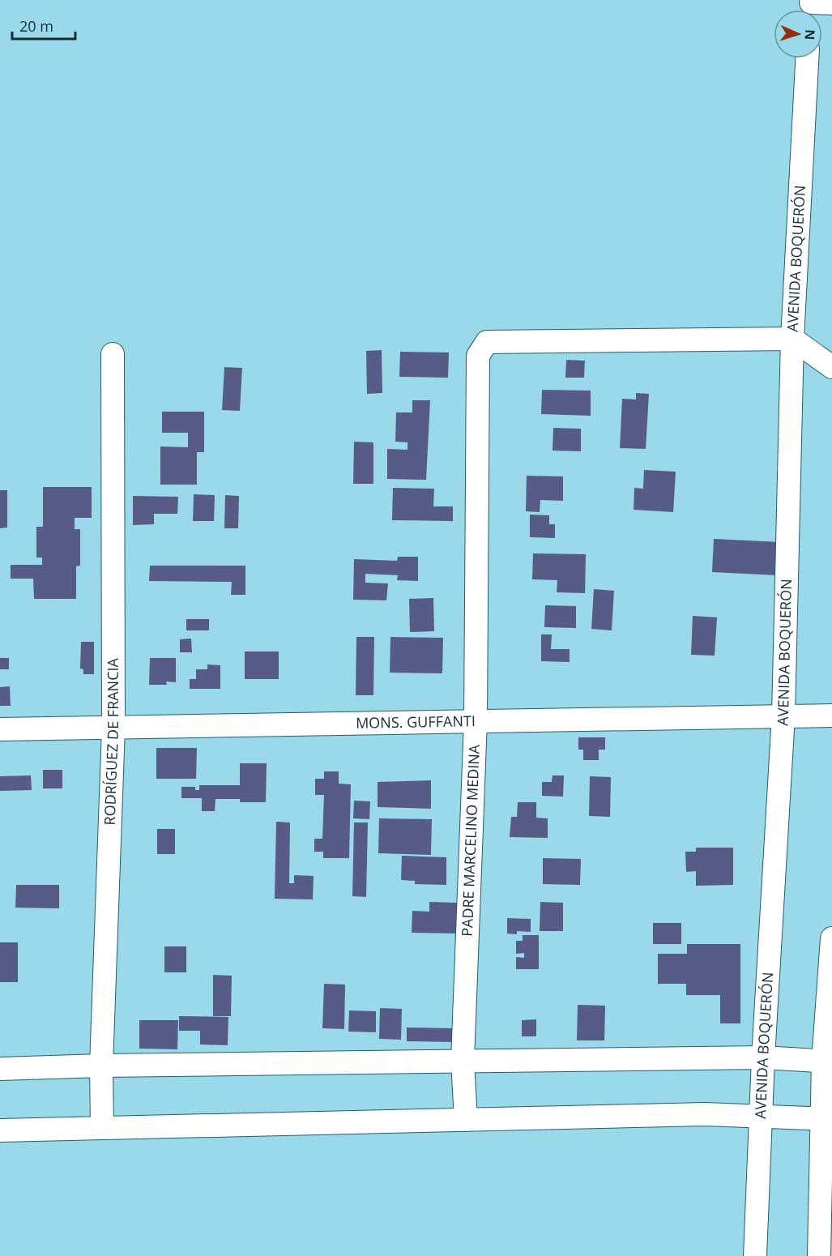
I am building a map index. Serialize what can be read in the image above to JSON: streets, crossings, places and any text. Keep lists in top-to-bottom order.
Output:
{
  "streets": {
    "street": [
      "AVENIDA BOQUERÓN",
      "MONS. GUFFANTI",
      "RODRÍGUEZ DE FRANCIA",
      "PADRE MARCELINO MEDINA"
    ]
  },
  "crossings": [
    ["AVENIDA BOQUERÓN", "MONS. GUFFANTI"],
    ["AVENIDA BOQUERÓN", "PADRE MARCELINO MEDINA"],
    ["MONS. GUFFANTI", "RODRÍGUEZ DE FRANCIA"],
    ["MONS. GUFFANTI", "PADRE MARCELINO MEDINA"]
  ],
  "scale_bar": "20 m",
  "north": "right"
}
